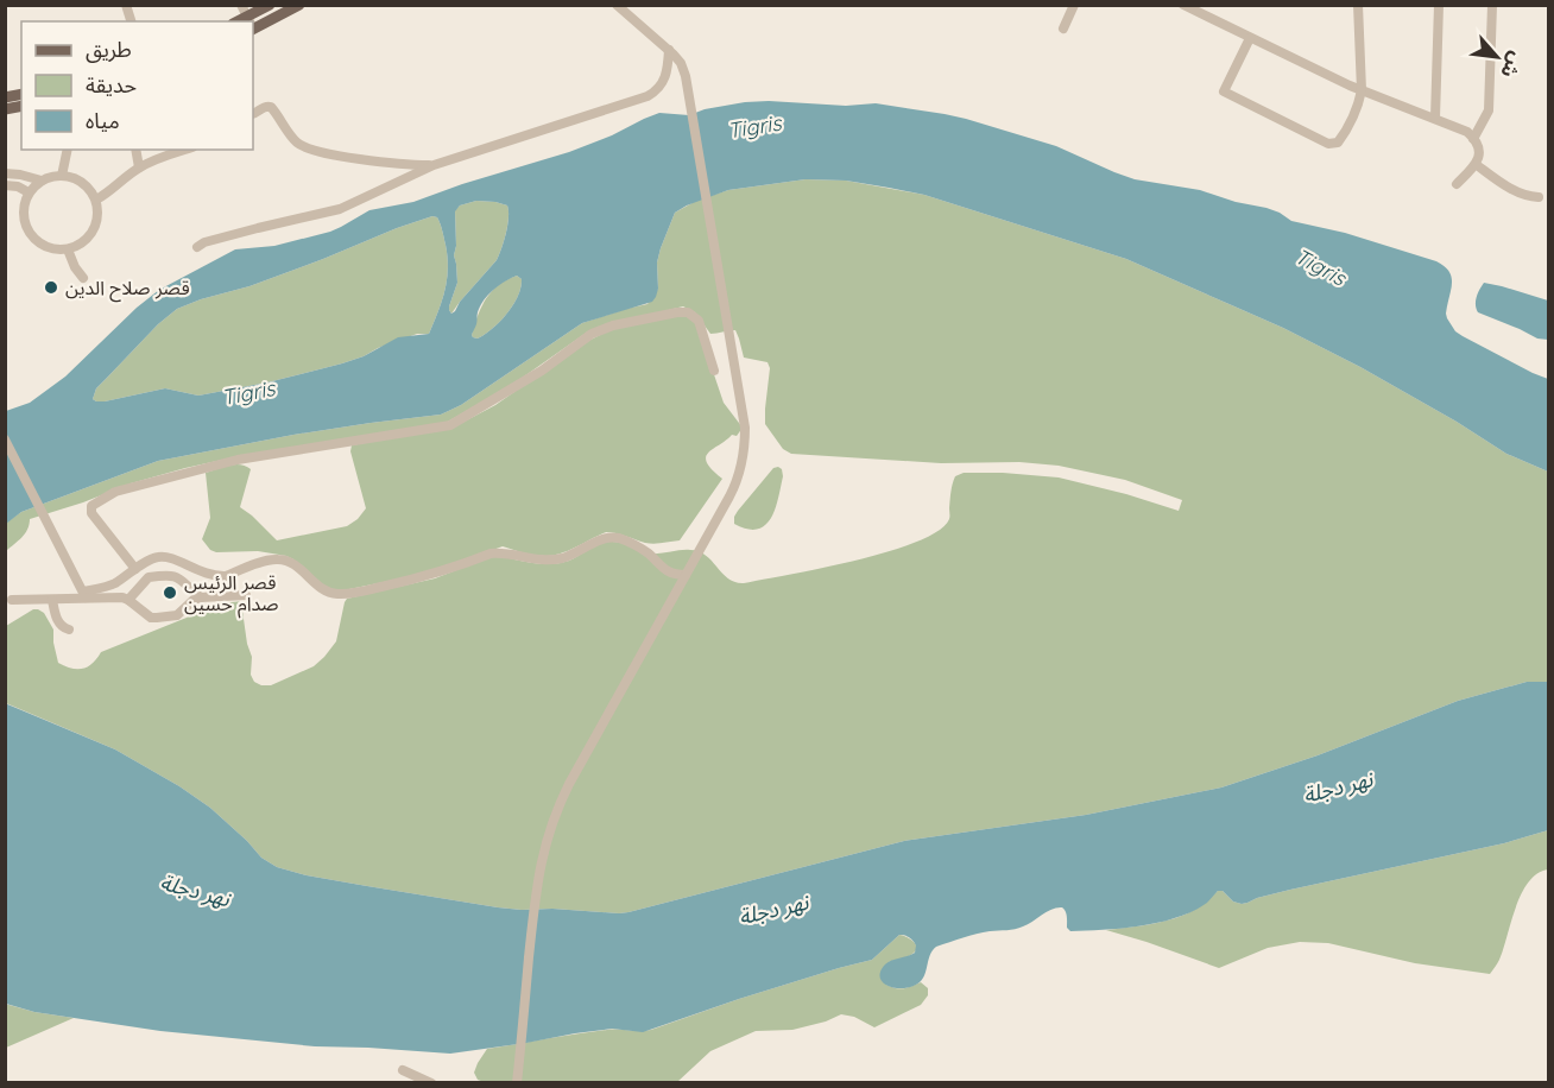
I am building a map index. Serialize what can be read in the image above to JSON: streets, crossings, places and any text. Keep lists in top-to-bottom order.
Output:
{
  "water": ["Tigris", "نهر دجلة"],
  "places": ["قصر صلاح الدين", "قصر الرئيس صدام حسين"],
  "legend": ["طريق", "حديقة", "مياه"],
  "north": "bottom right"
}
